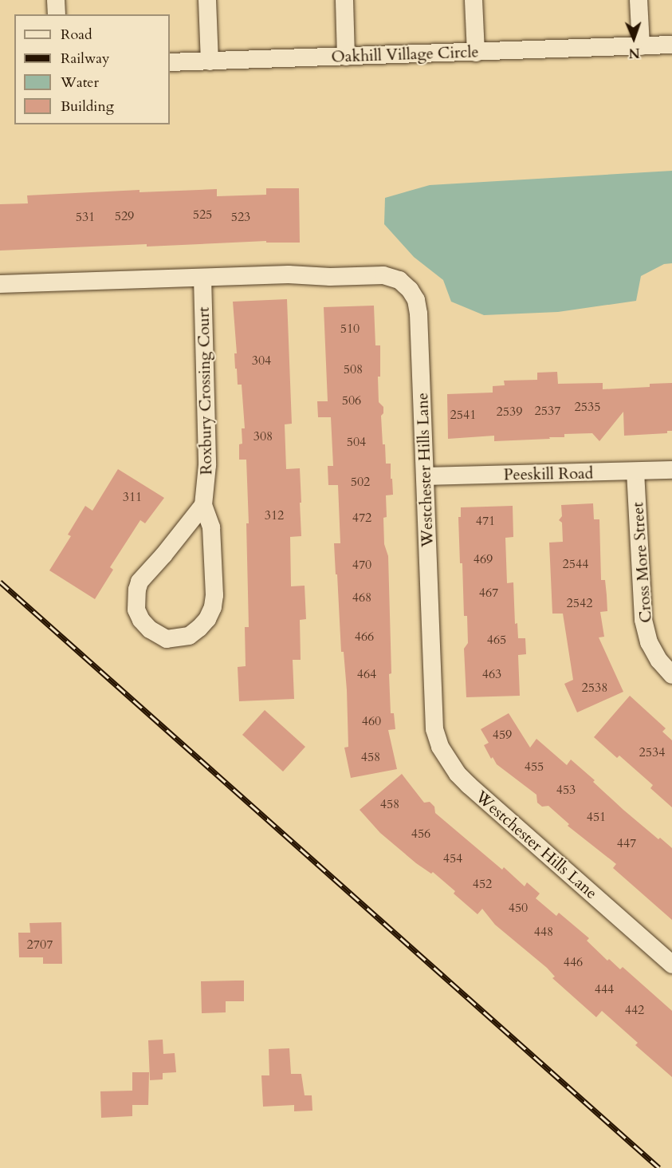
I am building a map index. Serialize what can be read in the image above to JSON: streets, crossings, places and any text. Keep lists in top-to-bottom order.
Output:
{
  "streets": {
    "street": [
      "Oakhill Village Circle",
      "Roxbury Crossing Court",
      "Westchester Hills Lane",
      "Peeskill Road",
      "Cross More Street"
    ]
  },
  "crossings": [
    ["Roxbury Crossing Court", "Westchester Hills Lane"],
    ["Westchester Hills Lane", "Peeskill Road"],
    ["Peeskill Road", "Cross More Street"]
  ],
  "house_numbers": [
    "525",
    "529",
    "531",
    "523",
    "510",
    "304",
    "508",
    "506",
    "2535",
    "2537",
    "2539",
    "2541",
    "308",
    "504",
    "502",
    "311",
    "312",
    "472",
    "471",
    "469",
    "2544",
    "470",
    "467",
    "468",
    "2542",
    "466",
    "465",
    "464",
    "463",
    "2538",
    "460",
    "459",
    "2534",
    "458",
    "455",
    "453",
    "458",
    "451",
    "456",
    "447",
    "454",
    "452",
    "450",
    "448",
    "2707",
    "446",
    "444",
    "442"
  ],
  "legend": [
    "Road",
    "Railway",
    "Water",
    "Building"
  ],
  "north": "bottom"
}
